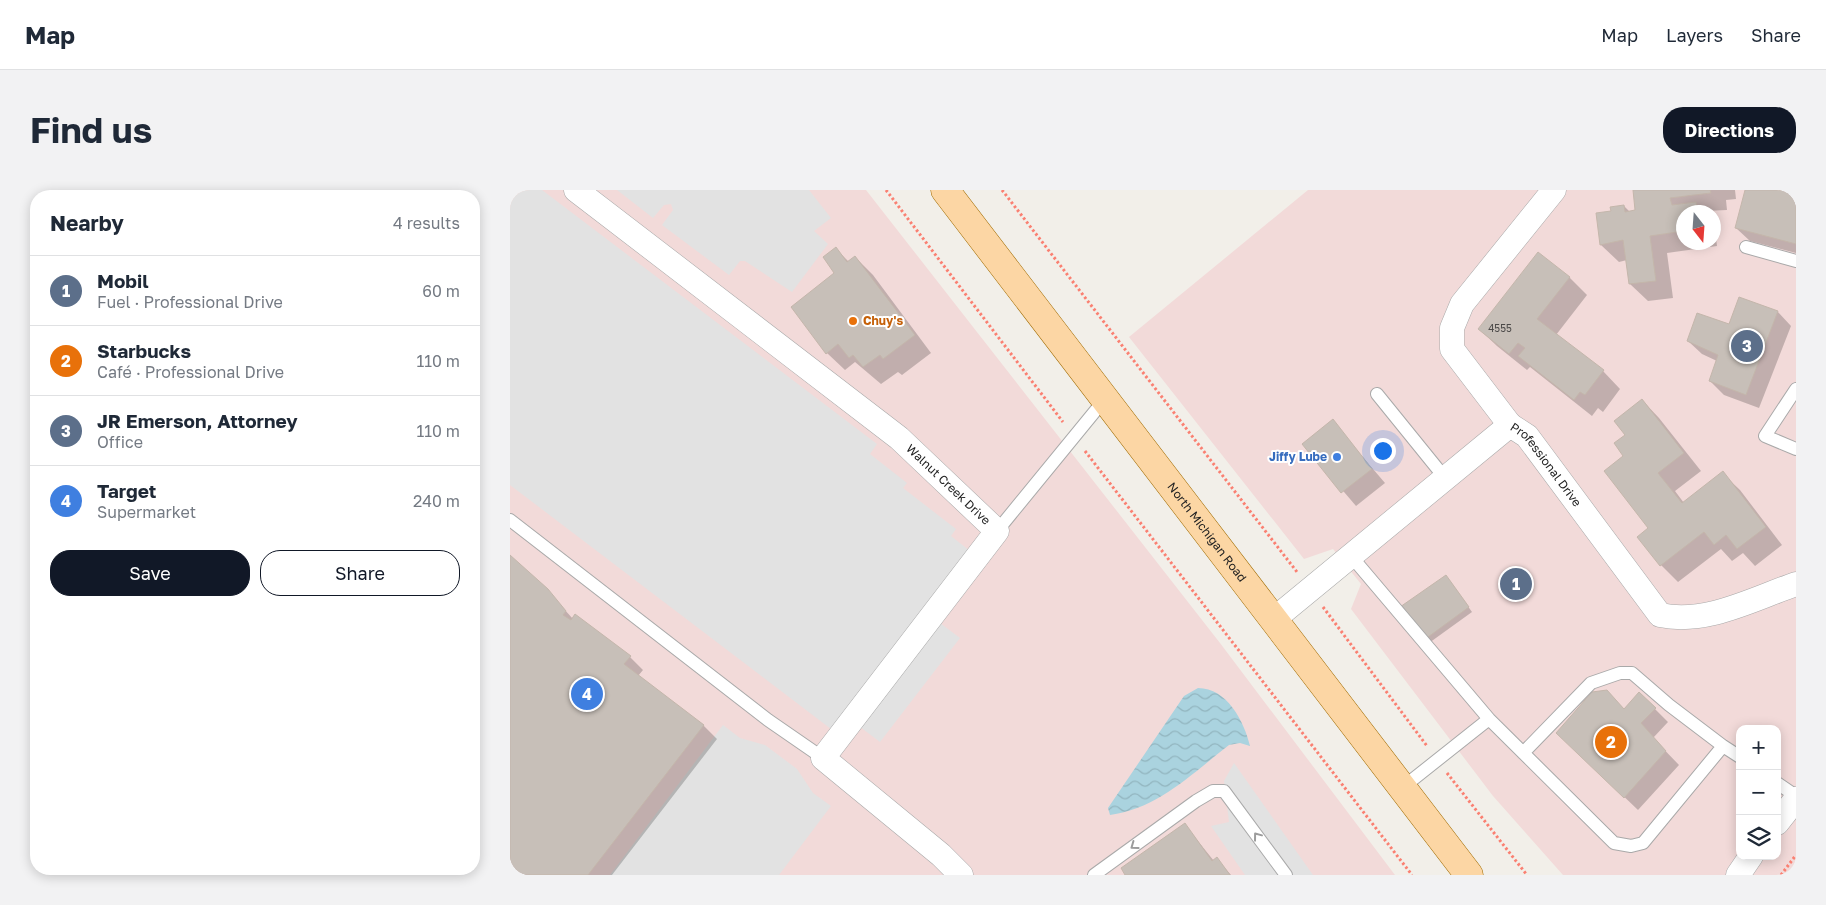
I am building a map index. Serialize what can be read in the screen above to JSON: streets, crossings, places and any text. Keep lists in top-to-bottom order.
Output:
{
  "streets": {
    "main road": ["North Michigan Road"],
    "street": ["Professional Drive", "Walnut Creek Drive"]
  },
  "crossings": [
    ["Professional Drive", "North Michigan Road"]
  ],
  "places": ["Chuy's", "Jiffy Lube"],
  "house_numbers": ["4555"],
  "north": "bottom",
  "page": {
    "header": "Map",
    "nav": ["Map", "Layers", "Share"],
    "buttons": [
      "Directions",
      ["Save", "Share"]
    ],
    "title": "Find us",
    "heading": ["Nearby", "4 results"],
    "list": [
      {
        "mark": "1",
        "name": "Mobil",
        "note": "Fuel · Professional Drive",
        "value": "60 m"
      },
      {
        "mark": "2",
        "name": "Starbucks",
        "note": "Café · Professional Drive",
        "value": "110 m"
      },
      {
        "mark": "3",
        "name": "JR Emerson, Attorney",
        "note": "Office",
        "value": "110 m"
      },
      {
        "mark": "4",
        "name": "Target",
        "note": "Supermarket",
        "value": "240 m"
      }
    ],
    "pins": [
      "3",
      "1",
      "4",
      "2"
    ],
    "map_buttons": ["+", "−"]
  }
}
